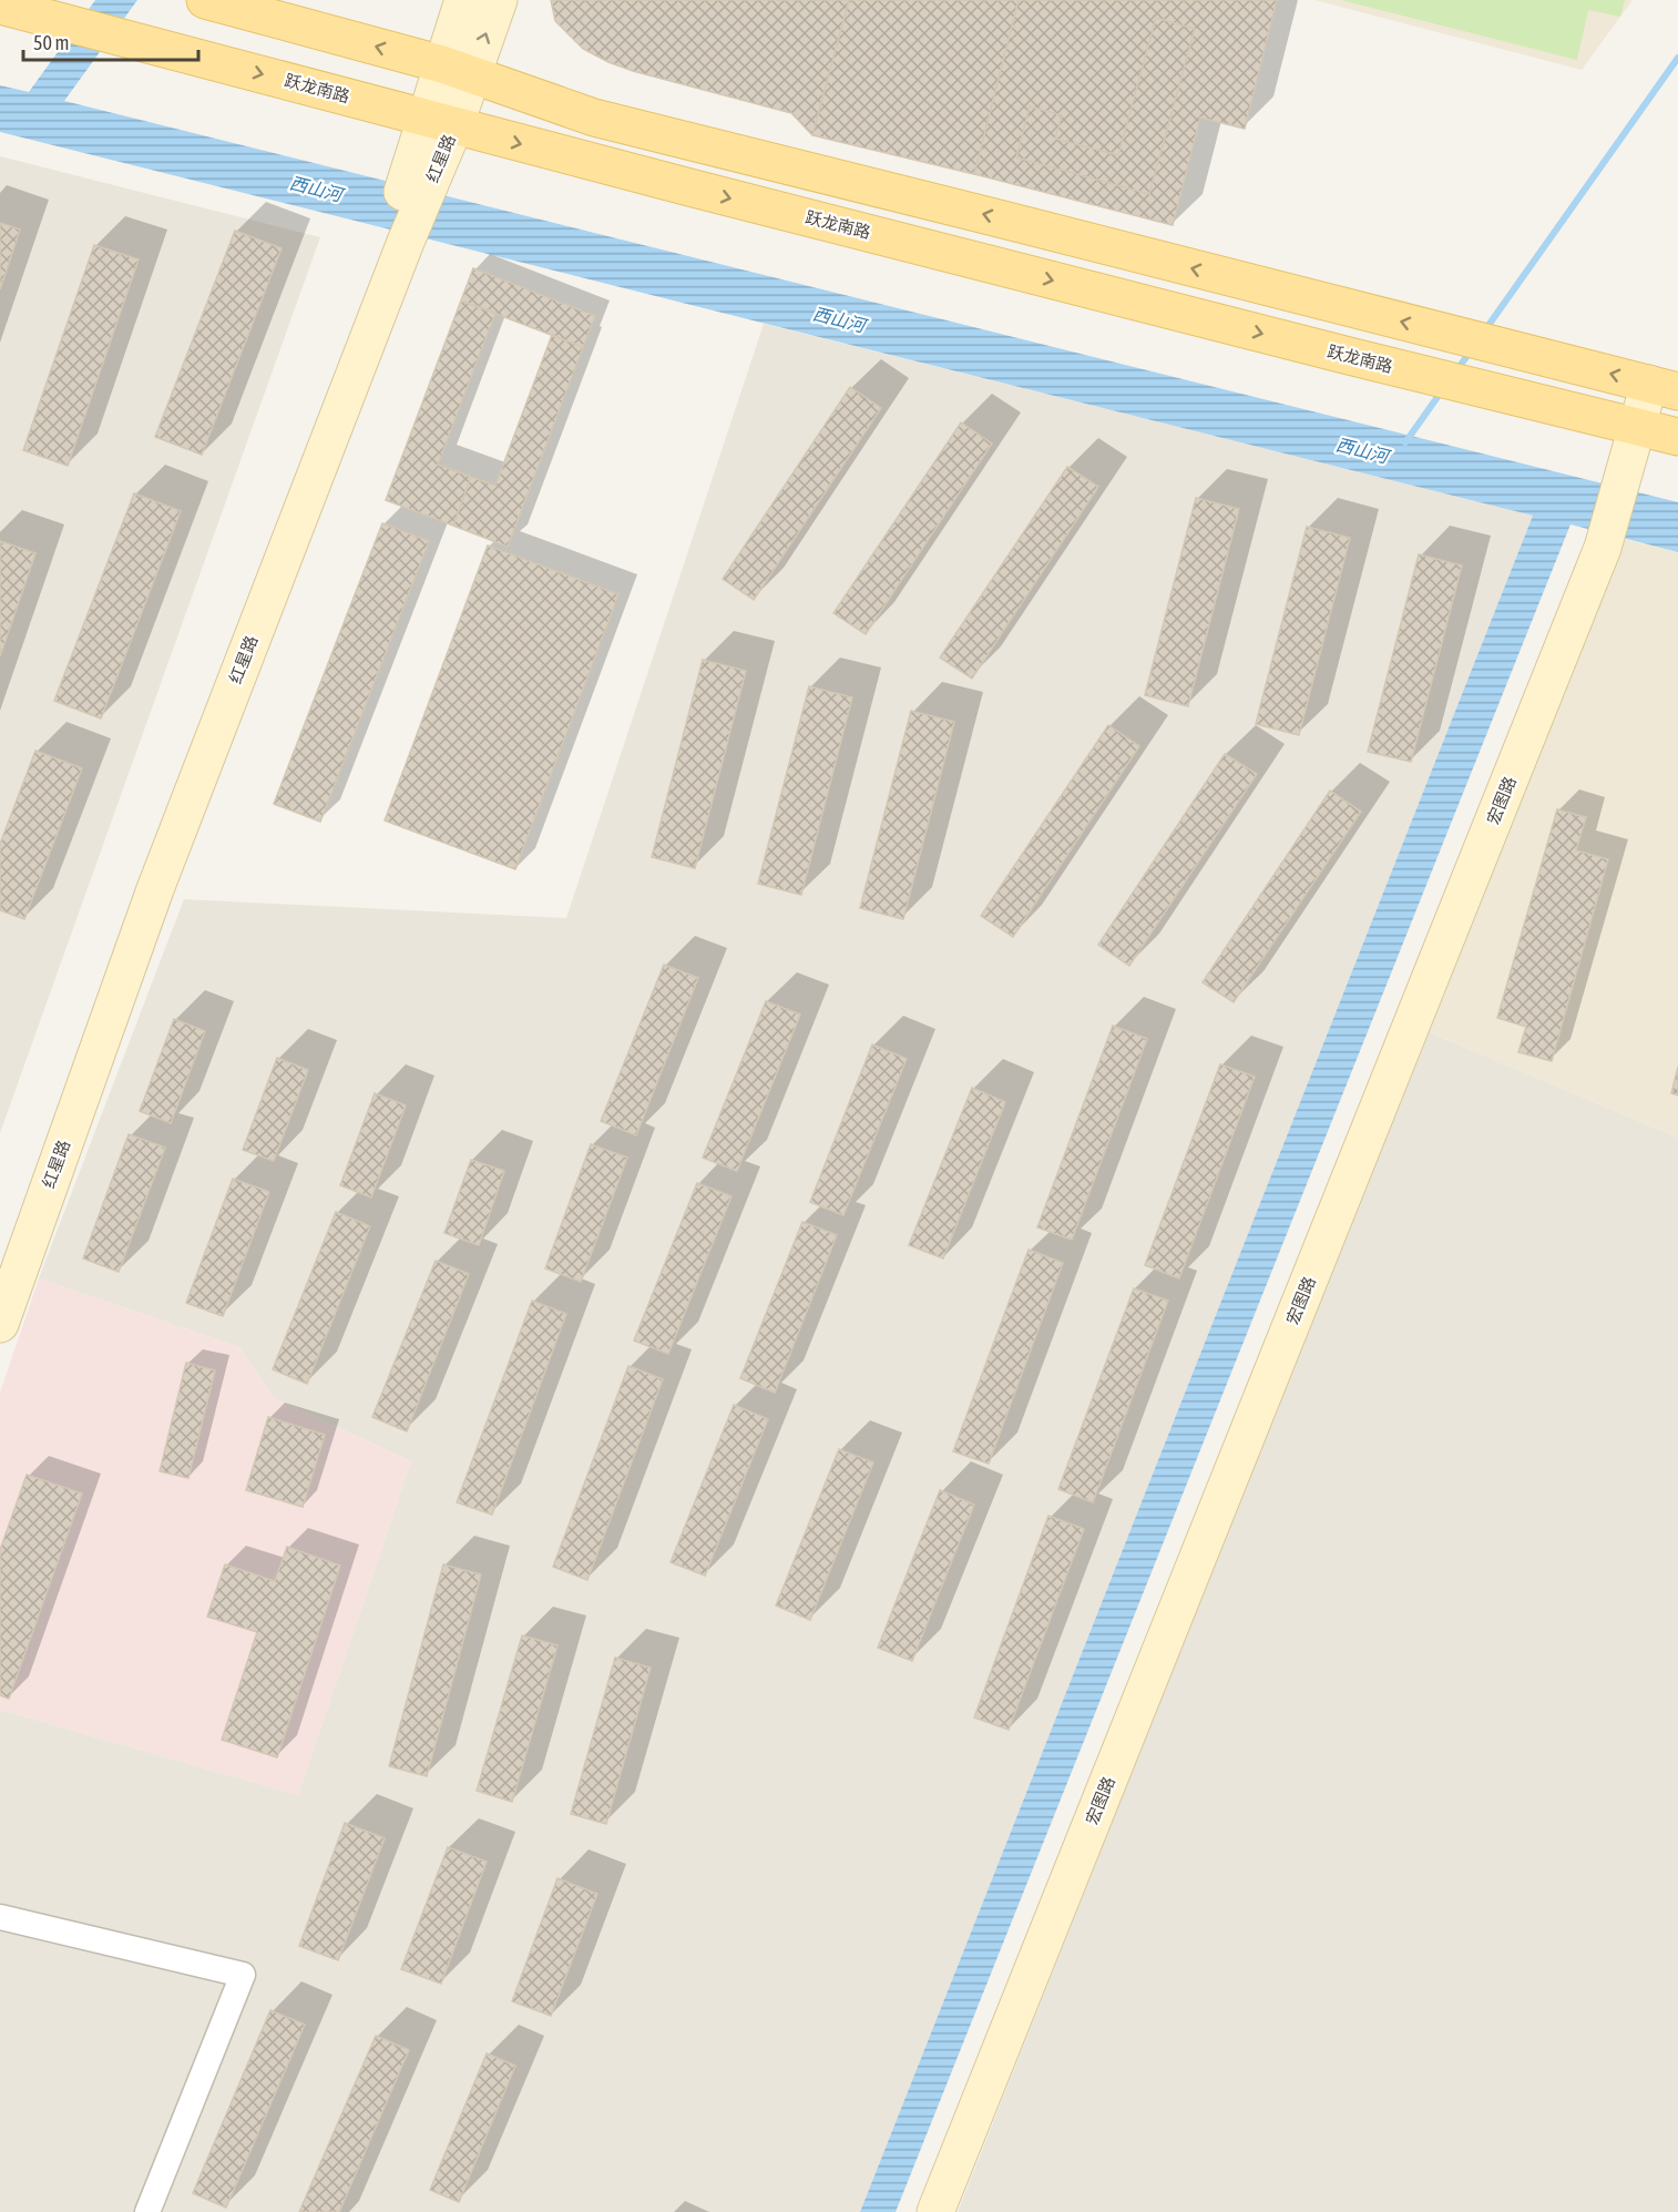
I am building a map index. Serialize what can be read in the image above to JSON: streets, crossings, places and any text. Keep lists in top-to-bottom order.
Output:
{
  "streets": {
    "main road": ["跃龙南路", "红星路", "宏图路"]
  },
  "crossings": [
    ["跃龙南路", "红星路"],
    ["跃龙南路", "宏图路"]
  ],
  "water": ["西山河"],
  "scale_bar": "50 m"
}
